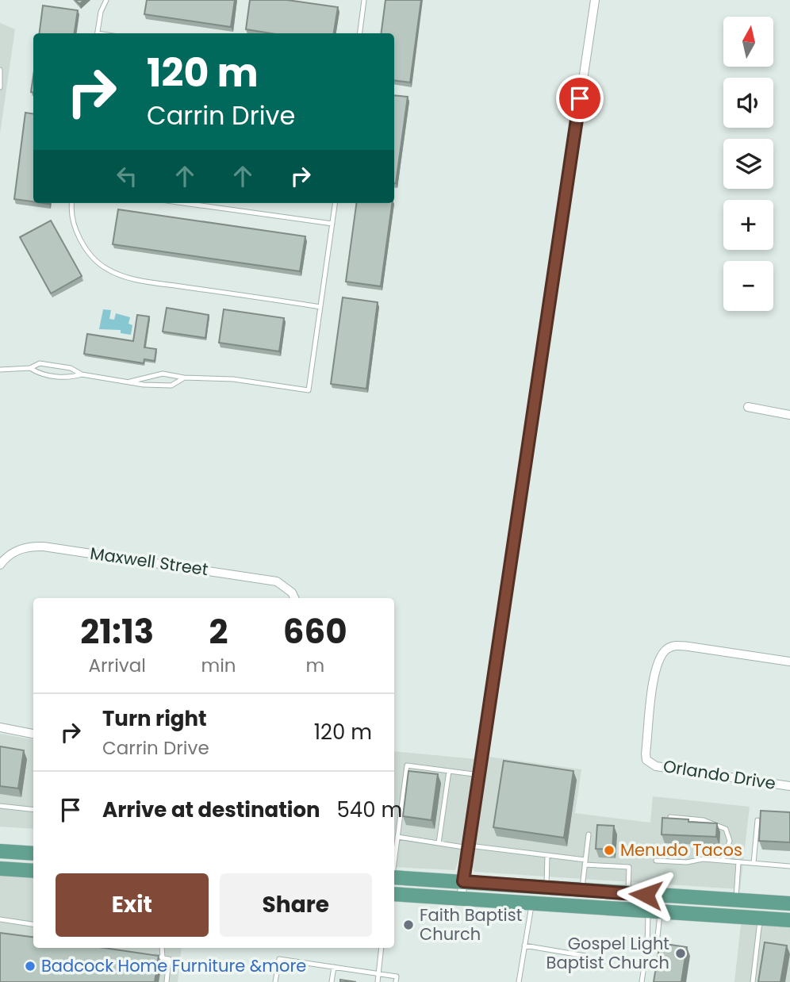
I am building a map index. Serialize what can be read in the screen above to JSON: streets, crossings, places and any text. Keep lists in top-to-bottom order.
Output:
{
  "streets": {
    "street": ["Maxwell Street", "Orlando Drive"]
  },
  "places": [
    "Menudo Tacos",
    "Faith Baptist Church",
    "Gospel Light Baptist Church",
    "Badcock Home Furniture &more"
  ],
  "north": "top",
  "page": {
    "map_buttons": ["+", "−"],
    "turn": ["120 m", "Carrin Drive"],
    "eta": [
      "21:13",
      "Arrival",
      "2",
      "min",
      "660",
      "m"
    ],
    "list": [
      {
        "name": "Turn right",
        "note": "Carrin Drive",
        "value": "120 m"
      },
      {
        "name": "Arrive at destination",
        "value": "540 m"
      }
    ],
    "buttons": ["Exit", "Share"]
  }
}
